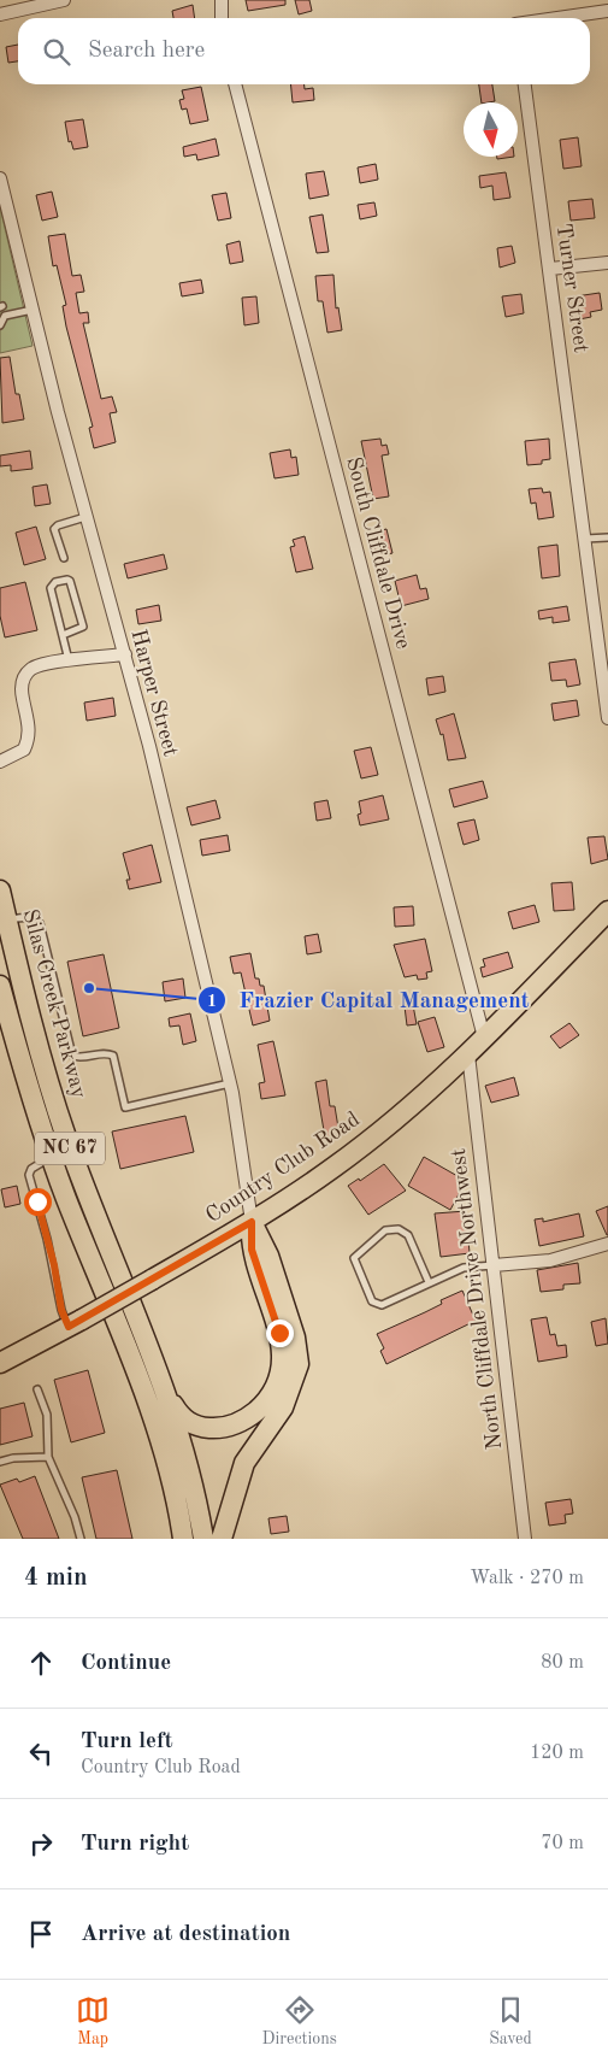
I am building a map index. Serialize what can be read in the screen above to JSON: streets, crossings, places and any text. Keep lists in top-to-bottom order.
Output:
{
  "streets": {
    "main road": ["Silas Creek Parkway", "NC 67", "Country Club Road"],
    "street": [
      "Turner Street",
      "South Cliffdale Drive",
      "Harper Street",
      "North Cliffdale Drive Northwest"
    ]
  },
  "crossings": [
    ["South Cliffdale Drive", "Country Club Road"],
    ["Harper Street", "Country Club Road"],
    ["Country Club Road", "North Cliffdale Drive Northwest"]
  ],
  "places": ["Frazier Capital Management"],
  "north": "bottom",
  "page": {
    "search": "Search here",
    "heading": ["4 min", "Walk · 270 m"],
    "list": [
      ["Continue", "80 m"],
      ["Turn left", "Country Club Road", "120 m"],
      ["Turn right", "70 m"],
      "Arrive at destination"
    ],
    "nav": ["Map", "Directions", "Saved"]
  }
}
